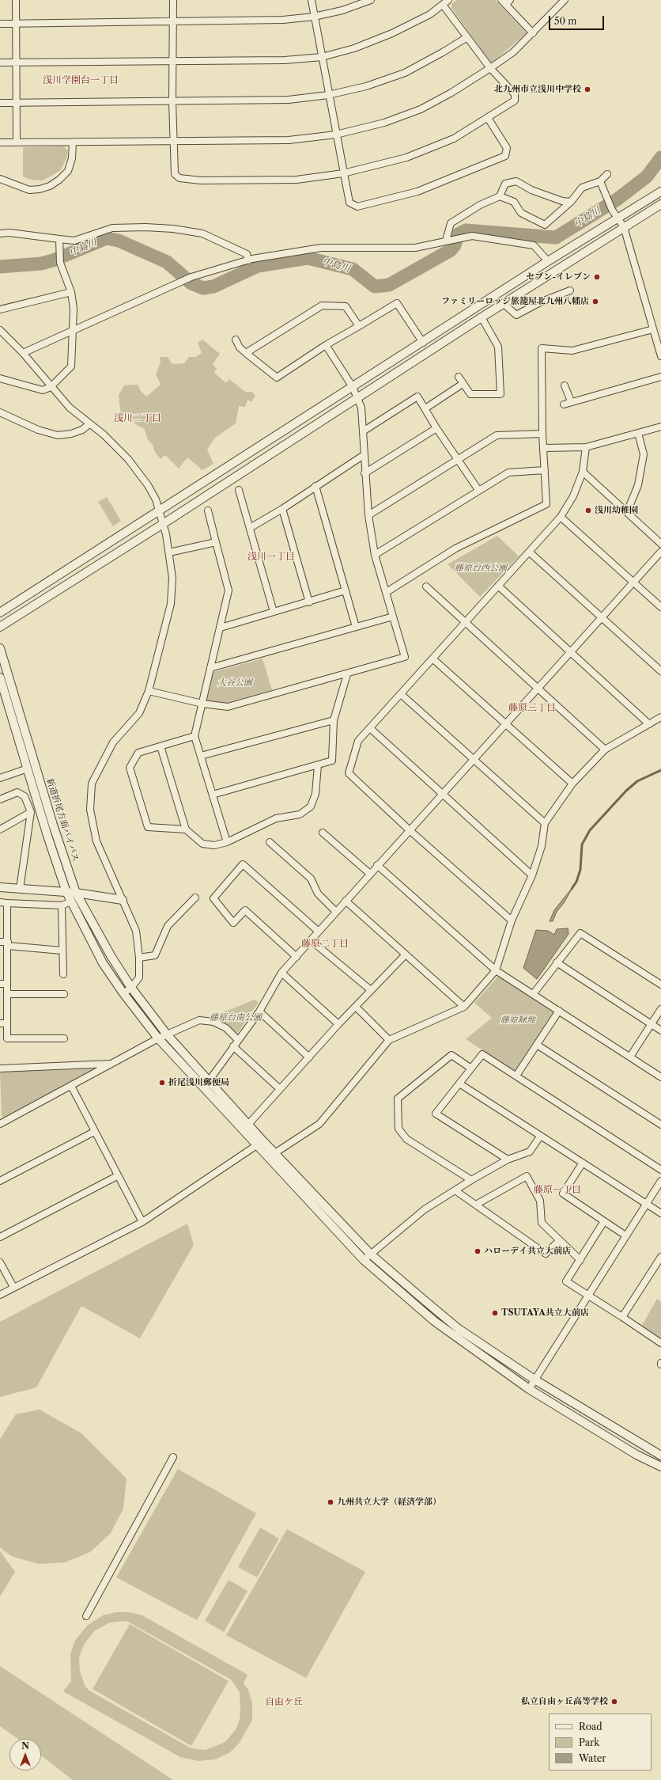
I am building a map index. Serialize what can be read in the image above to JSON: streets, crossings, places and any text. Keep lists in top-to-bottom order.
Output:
{
  "streets": {
    "street": ["新道折尾方面バイパス"]
  },
  "districts": [
    "浅川学園台一丁目",
    "浅川二丁目",
    "浅川一丁目",
    "藤原三丁目",
    "藤原二丁目",
    "藤原一丁目",
    "自由ケ丘"
  ],
  "water": ["中島川"],
  "parks": [
    "藤原台西公園",
    "大谷公園",
    "藤原台南公園",
    "藤原緑地"
  ],
  "places": [
    "北九州市立浅川中学校",
    "セブン-イレブン",
    "ファミリーロッジ旅籠屋北九州八幡店",
    "浅川幼稚園",
    "折尾浅川郵便局",
    "ハローデイ共立大前店",
    "TSUTAYA共立大前店",
    "九州共立大学（経済学部）",
    "私立自由ヶ丘高等学校"
  ],
  "legend": ["Road", "Park", "Water"],
  "scale_bar": "50 m",
  "north": "top"
}
